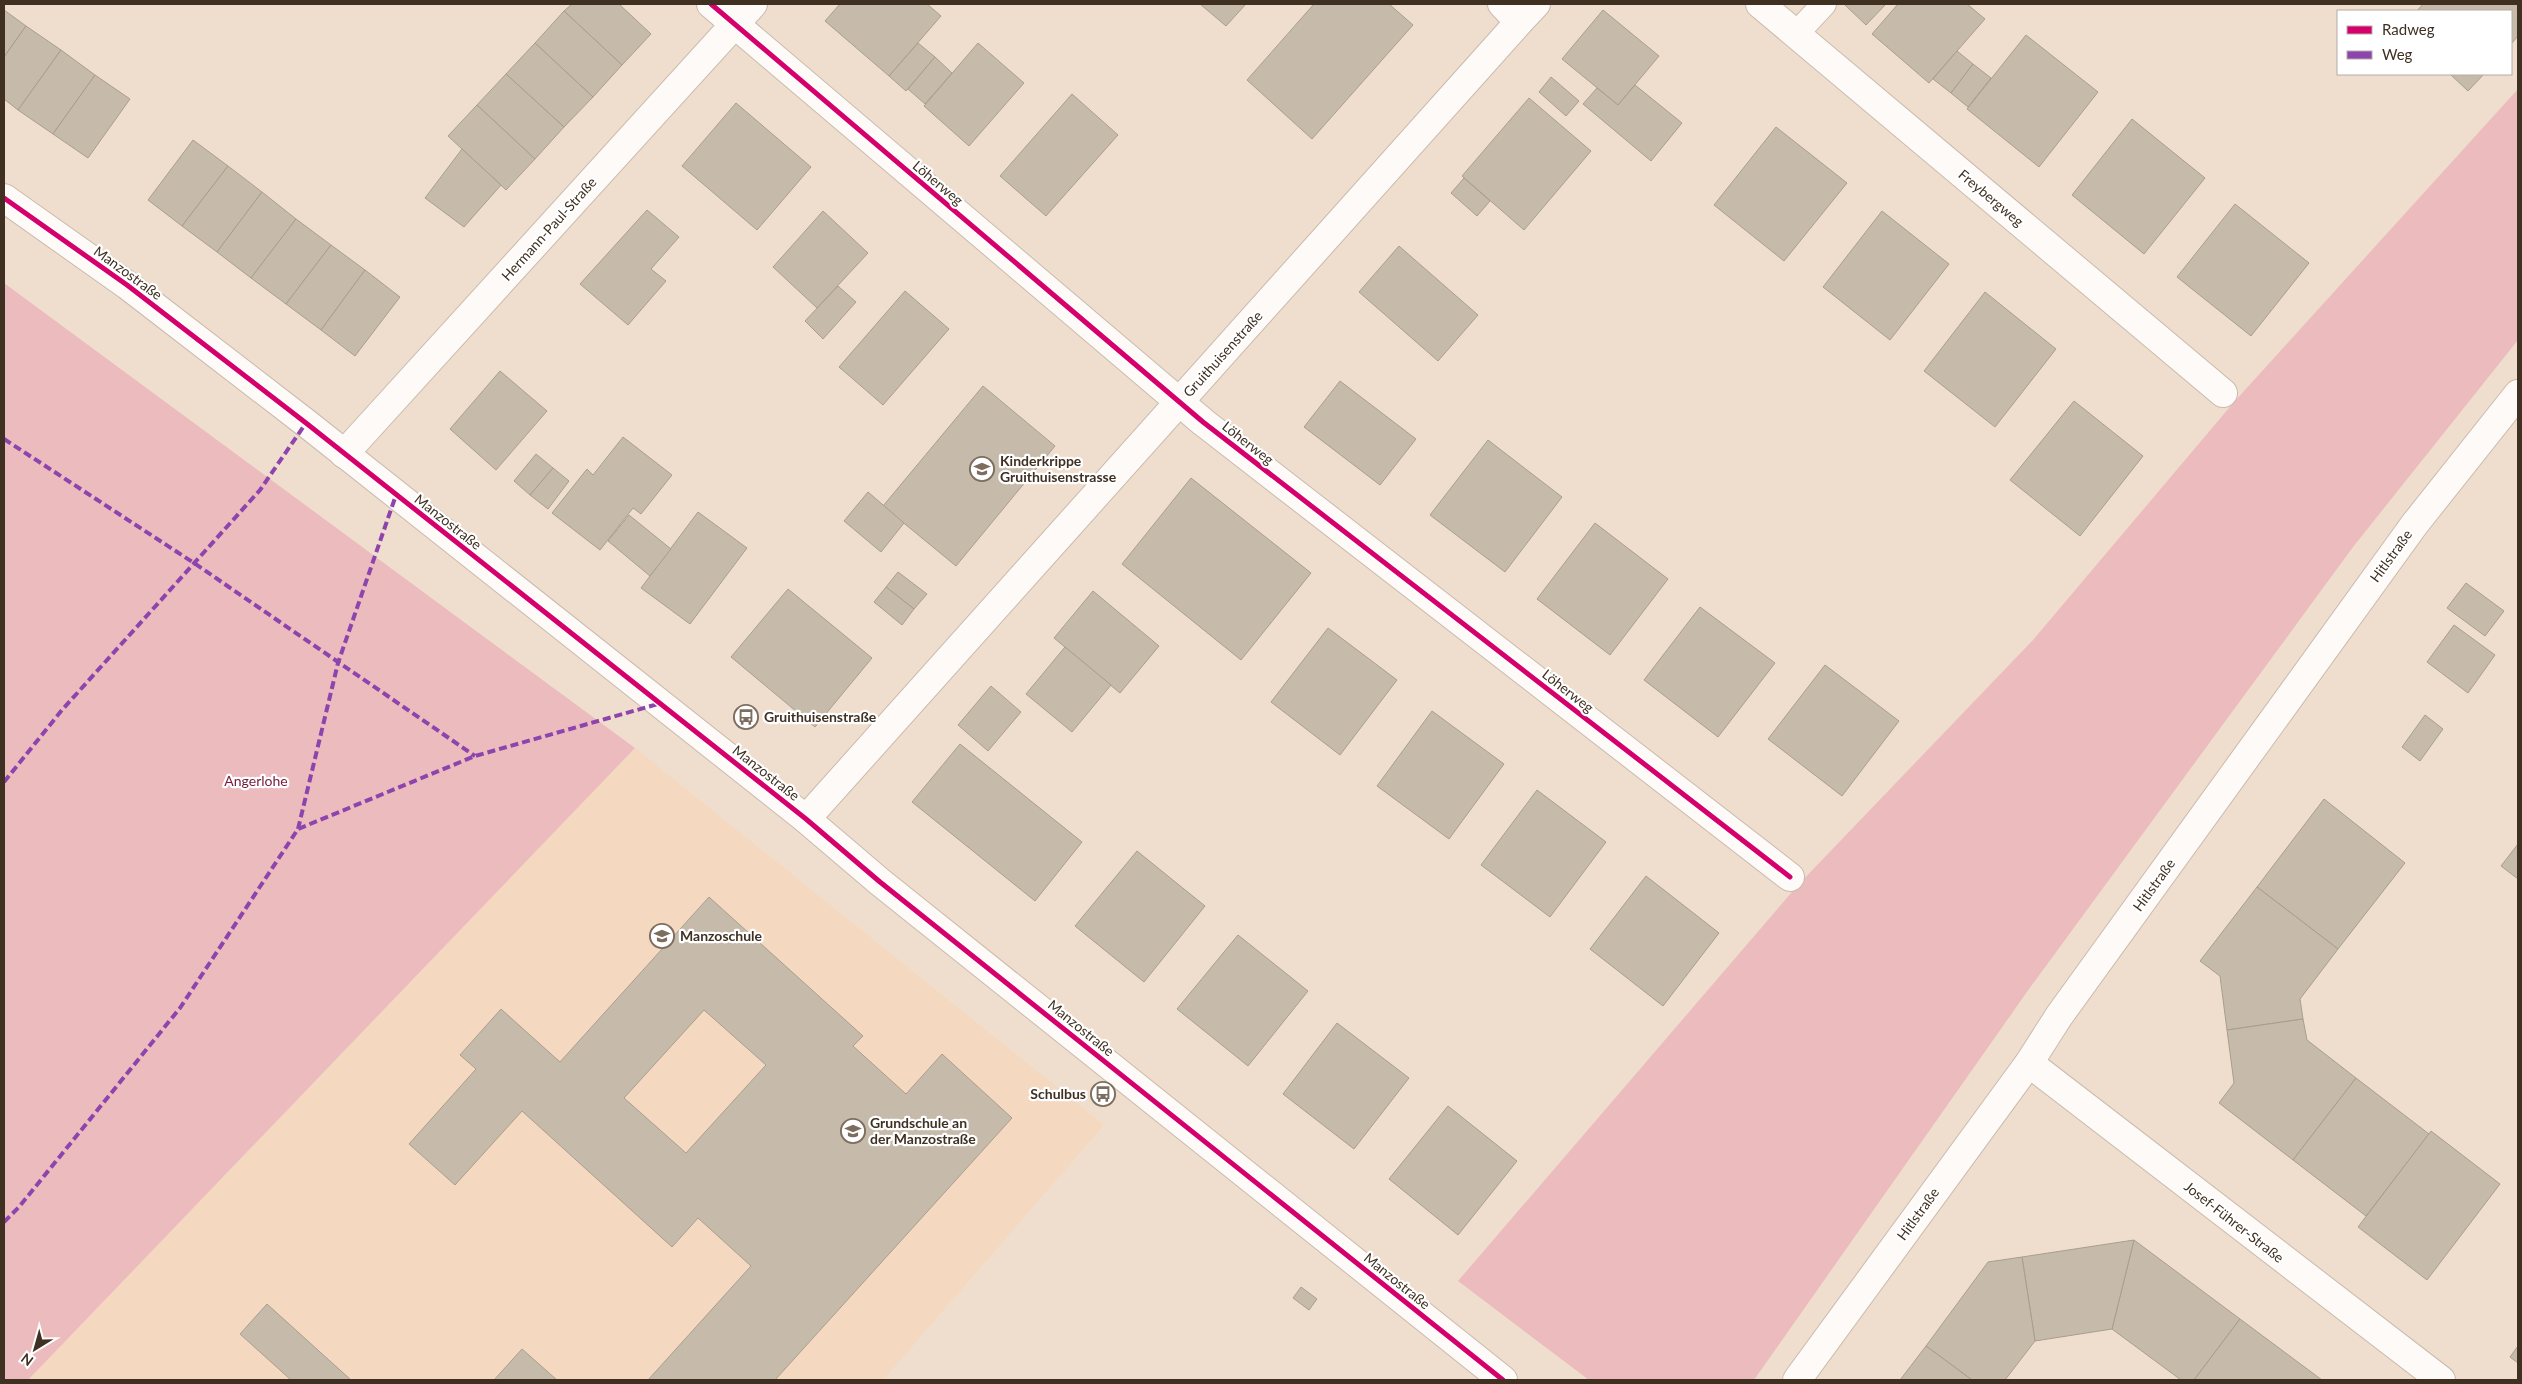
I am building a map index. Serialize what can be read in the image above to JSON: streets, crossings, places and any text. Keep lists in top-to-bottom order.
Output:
{
  "streets": {
    "street": [
      "Löherweg",
      "Freybergweg",
      "Hermann-Paul-Straße",
      "Manzostraße",
      "Gruithuisenstraße",
      "Hitlstraße",
      "Josef-Führer-Straße"
    ]
  },
  "crossings": [
    ["Löherweg", "Hermann-Paul-Straße"],
    ["Löherweg", "Gruithuisenstraße"],
    ["Hermann-Paul-Straße", "Manzostraße"],
    ["Manzostraße", "Gruithuisenstraße"],
    ["Hitlstraße", "Josef-Führer-Straße"]
  ],
  "parks": ["Angerlohe"],
  "places": {
    "school or university": ["Kinderkrippe Gruithuisenstrasse", "Manzoschule", "Grundschule an der Manzostraße"],
    "bus stop": ["Gruithuisenstraße", "Schulbus"]
  },
  "legend": ["Radweg", "Weg"],
  "north": "bottom left"
}
